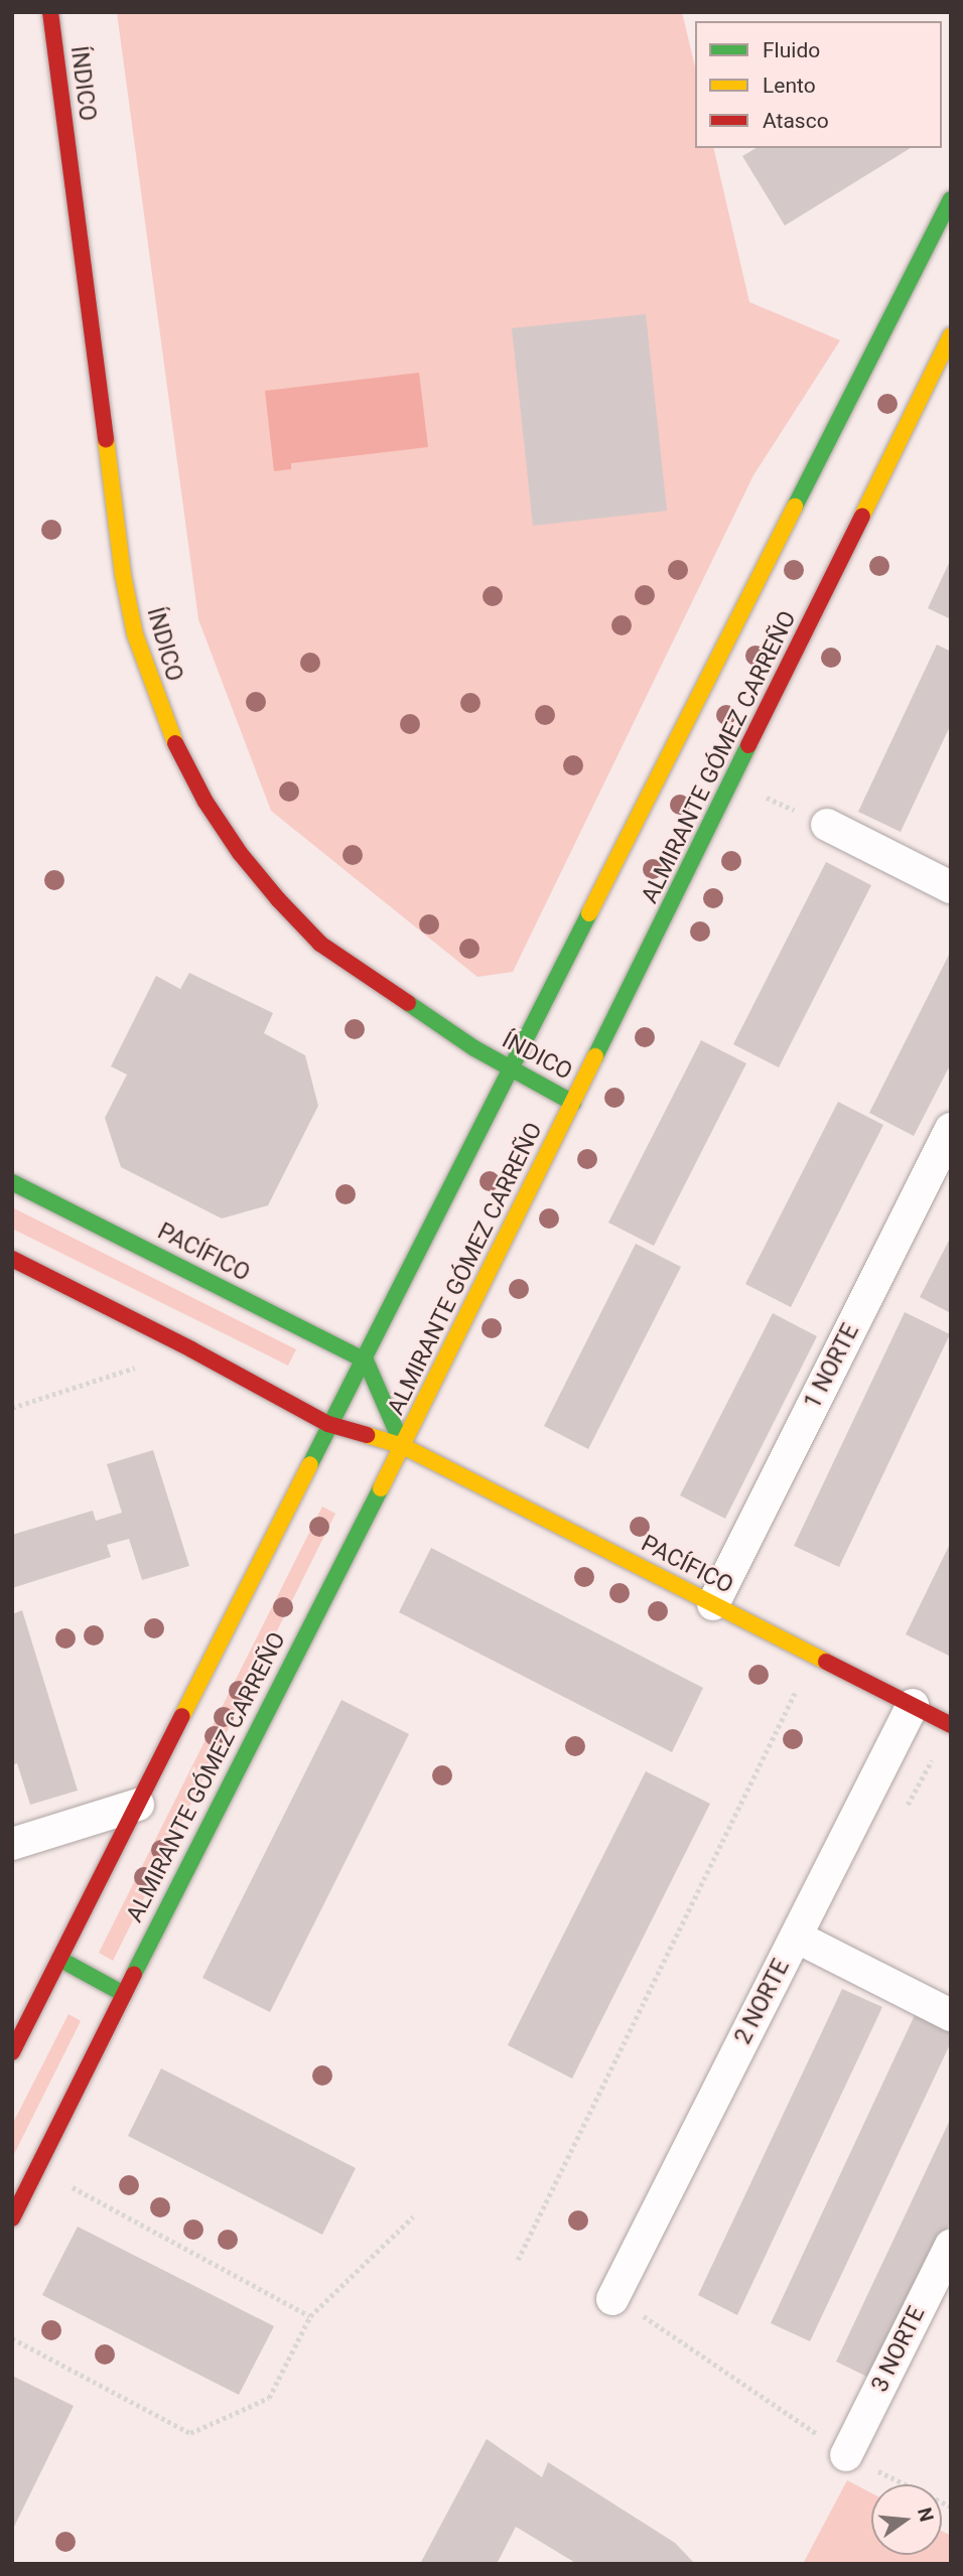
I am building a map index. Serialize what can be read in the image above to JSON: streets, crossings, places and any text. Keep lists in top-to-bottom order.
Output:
{
  "streets": {
    "street": [
      "ÍNDICO",
      "ALMIRANTE GÓMEZ CARREÑO",
      "PACÍFICO",
      "1 NORTE",
      "2 NORTE",
      "3 NORTE"
    ]
  },
  "crossings": [
    ["ÍNDICO", "ALMIRANTE GÓMEZ CARREÑO"],
    ["ALMIRANTE GÓMEZ CARREÑO", "PACÍFICO"],
    ["PACÍFICO", "1 NORTE"],
    ["PACÍFICO", "2 NORTE"]
  ],
  "legend": ["Fluido", "Lento", "Atasco"],
  "north": "right"
}
